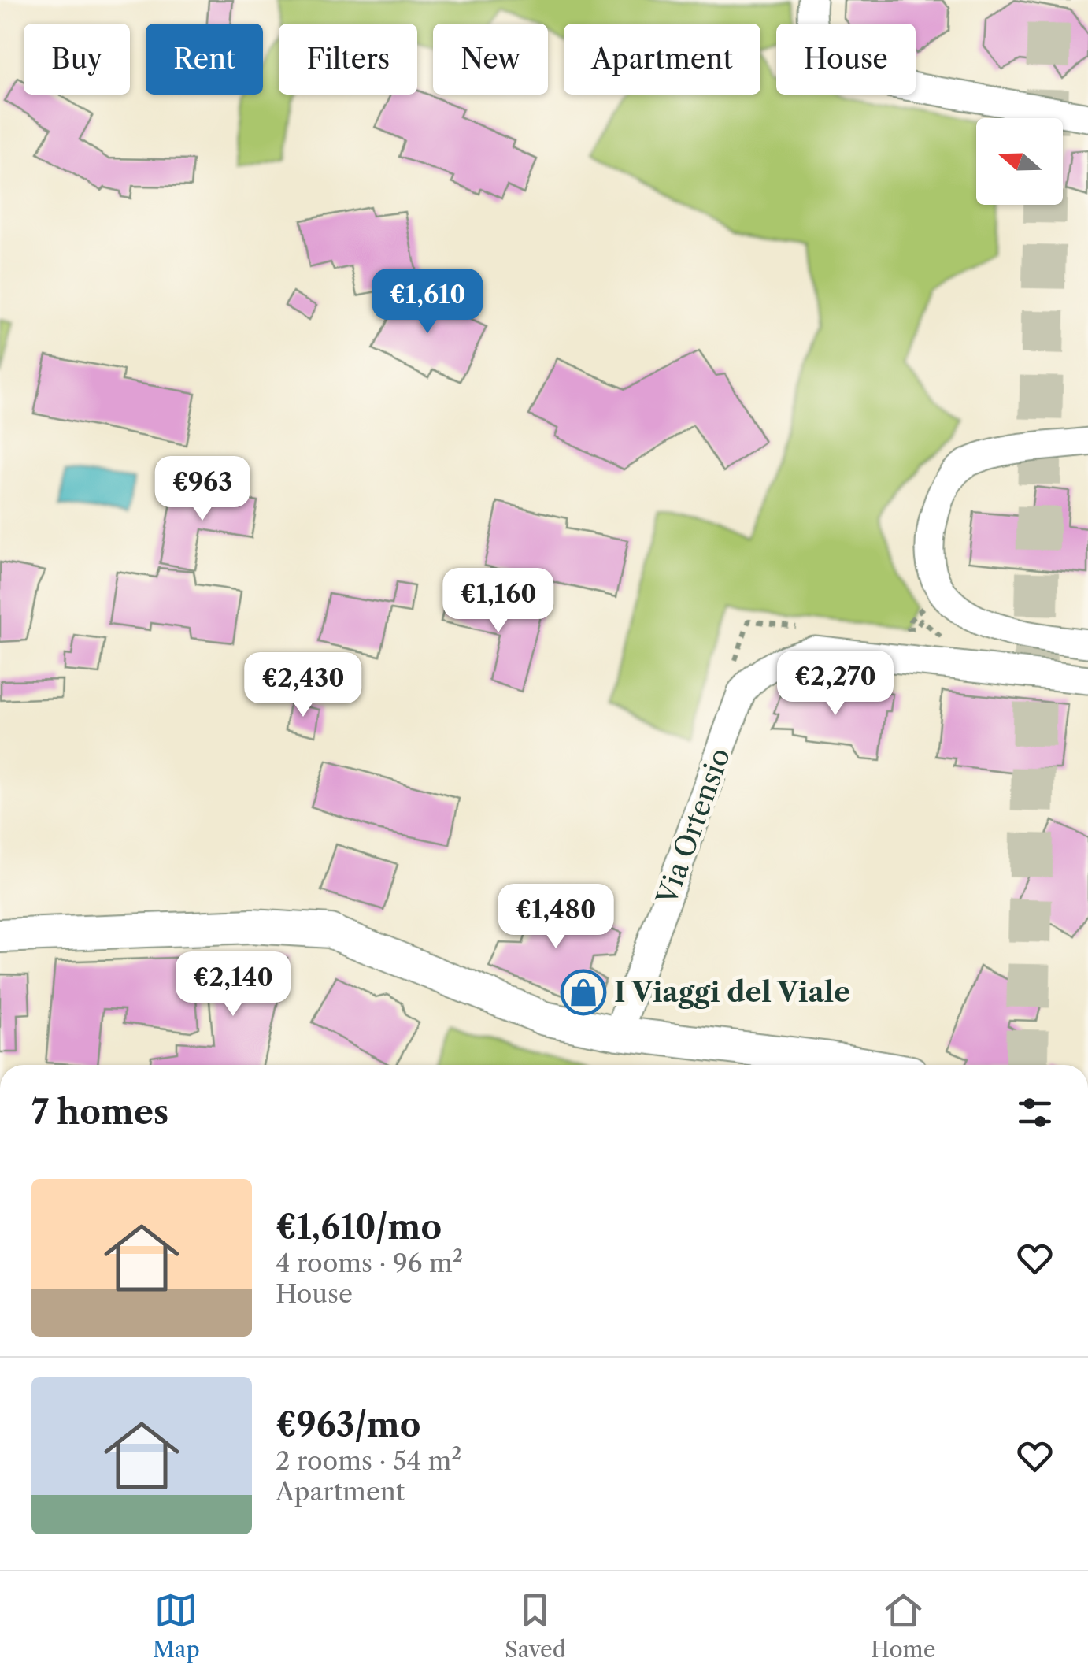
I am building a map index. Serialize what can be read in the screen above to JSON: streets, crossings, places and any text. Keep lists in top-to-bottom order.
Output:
{
  "streets": {
    "street": ["Via Ortensio"]
  },
  "places": {
    "shop": ["I Viaggi del Viale"]
  },
  "north": "left",
  "page": {
    "chip": [
      "Buy",
      "Rent",
      "Filters",
      "New",
      "Apartment",
      "House"
    ],
    "price": [
      "€1,610",
      "€963",
      "€1,160",
      "€2,270",
      "€2,430",
      "€1,480",
      "€2,140"
    ],
    "heading": "7 homes",
    "list": [
      {
        "name": "€1,610/mo",
        "note": "4 rooms · 96 m² · House"
      },
      {
        "name": "€963/mo",
        "note": "2 rooms · 54 m² · Apartment"
      }
    ],
    "tabs": ["Map", "Saved", "Home"]
  }
}
